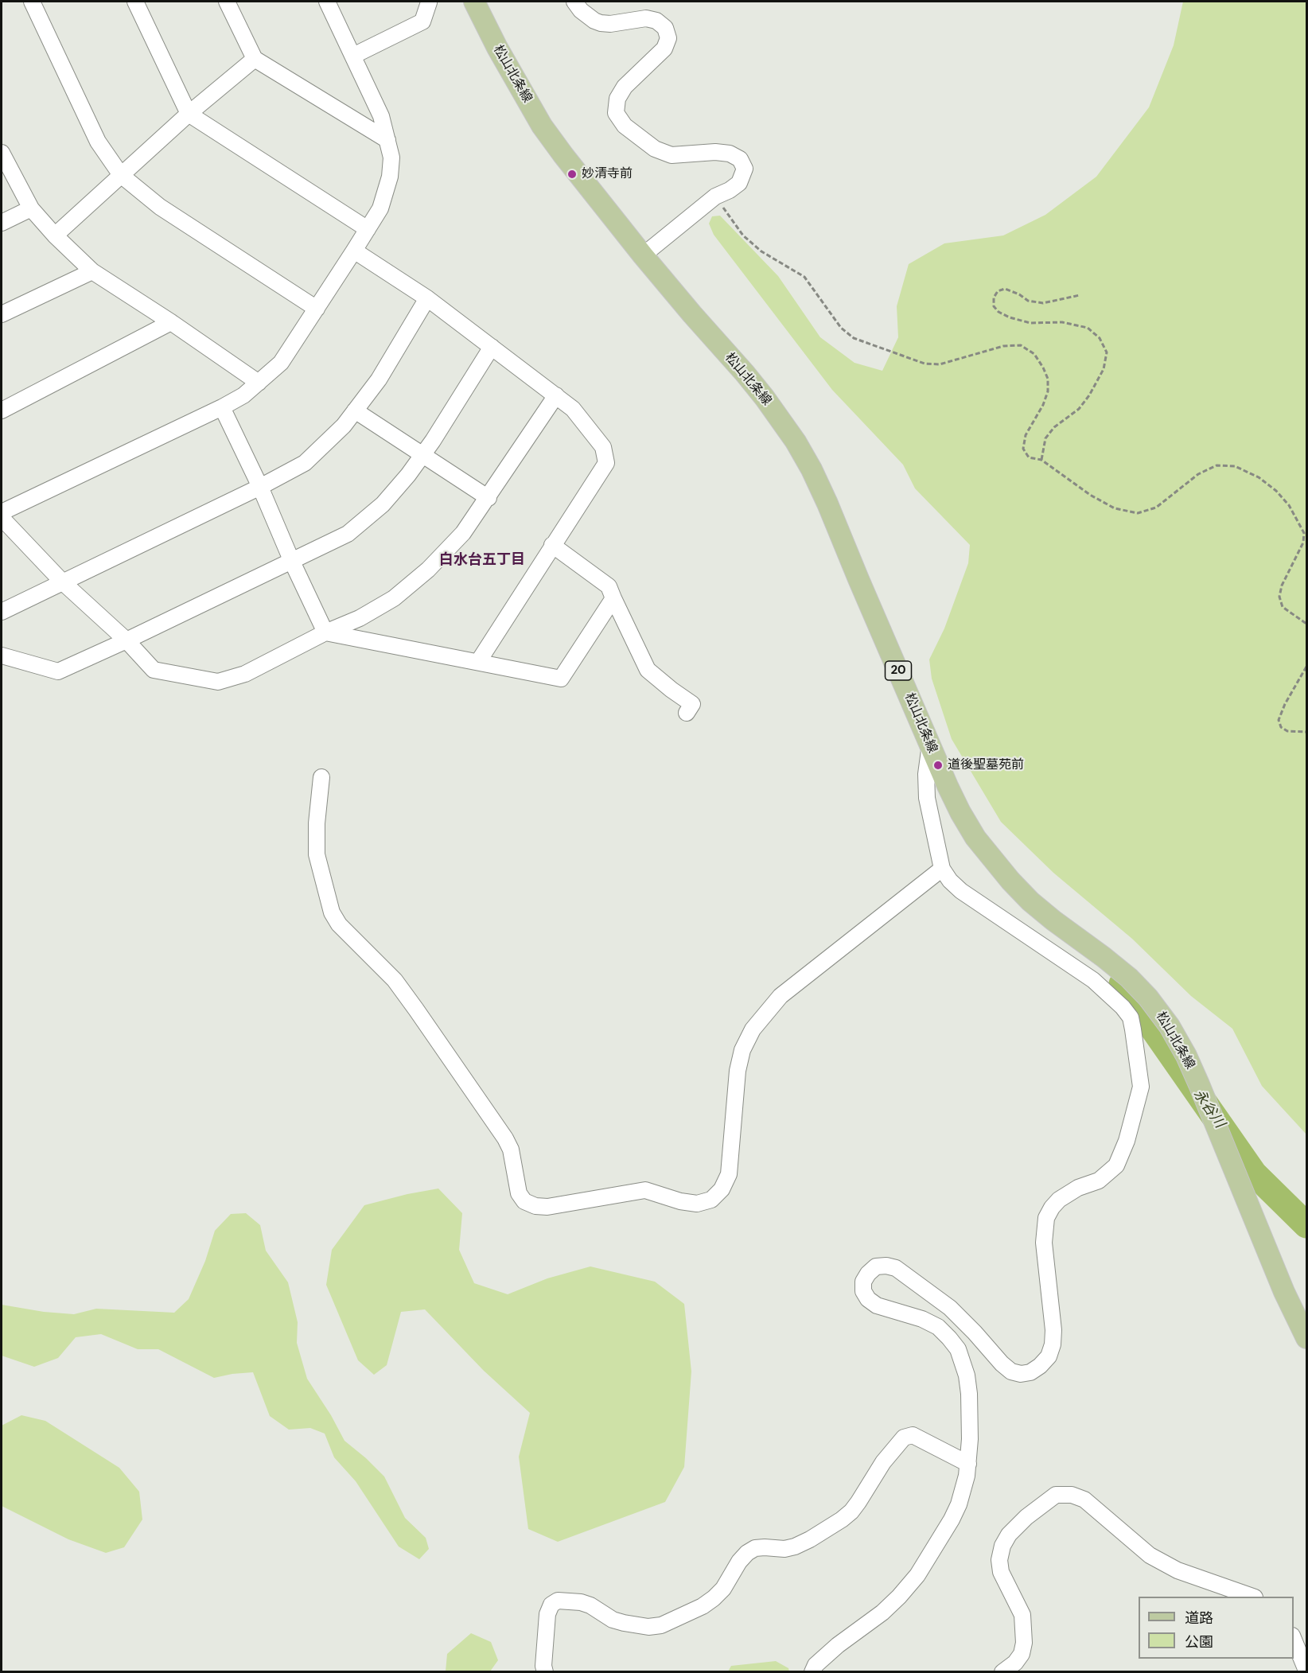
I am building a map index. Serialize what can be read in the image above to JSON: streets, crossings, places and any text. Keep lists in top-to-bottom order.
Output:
{
  "streets": {
    "main road": ["松山北条線", "20"]
  },
  "districts": ["白水台五丁目"],
  "water": ["永谷川"],
  "places": ["妙清寺前", "道後聖墓苑前"],
  "legend": ["道路", "公園"]
}
